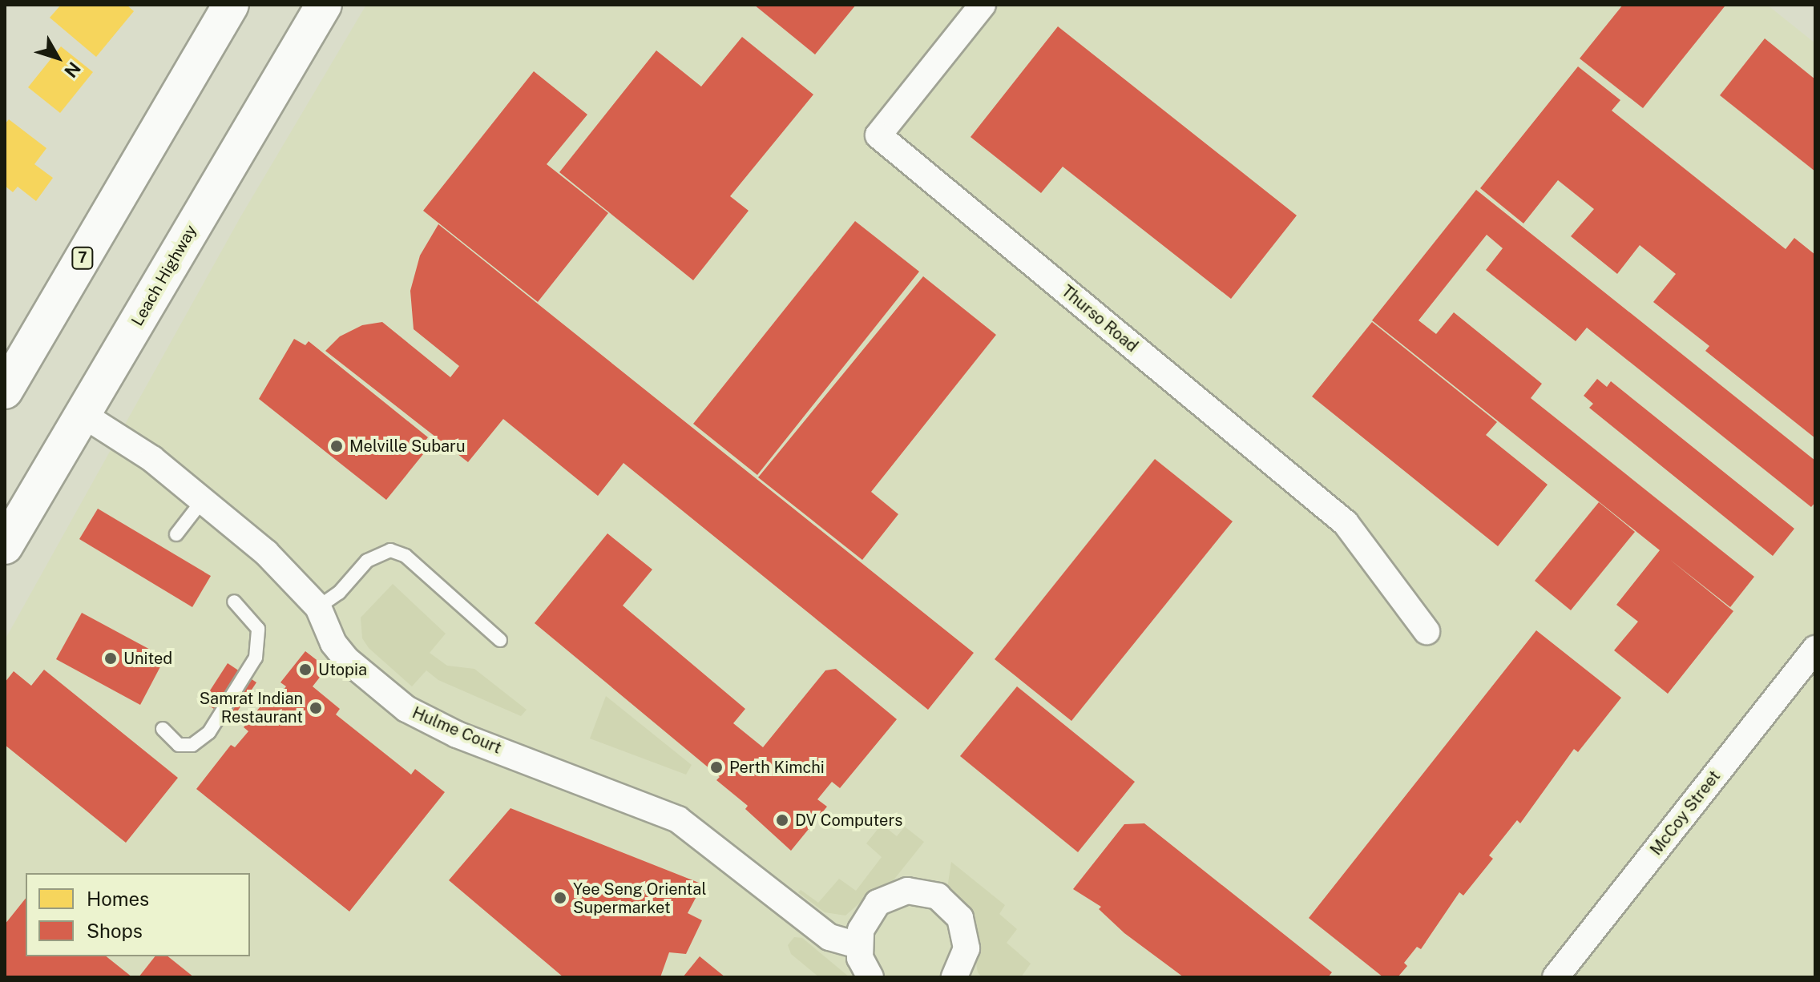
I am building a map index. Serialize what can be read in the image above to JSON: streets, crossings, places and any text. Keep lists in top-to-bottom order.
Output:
{
  "streets": {
    "highway": ["7", "Leach Highway"],
    "street": ["Thurso Road", "Hulme Court", "McCoy Street"]
  },
  "crossings": [
    ["Leach Highway", "Hulme Court"]
  ],
  "places": [
    "Melville Subaru",
    "United",
    "Utopia",
    "Samrat Indian Restaurant",
    "Perth Kimchi",
    "DV Computers",
    "Yee Seng Oriental Supermarket"
  ],
  "legend": ["Homes", "Shops"],
  "north": "bottom right"
}
